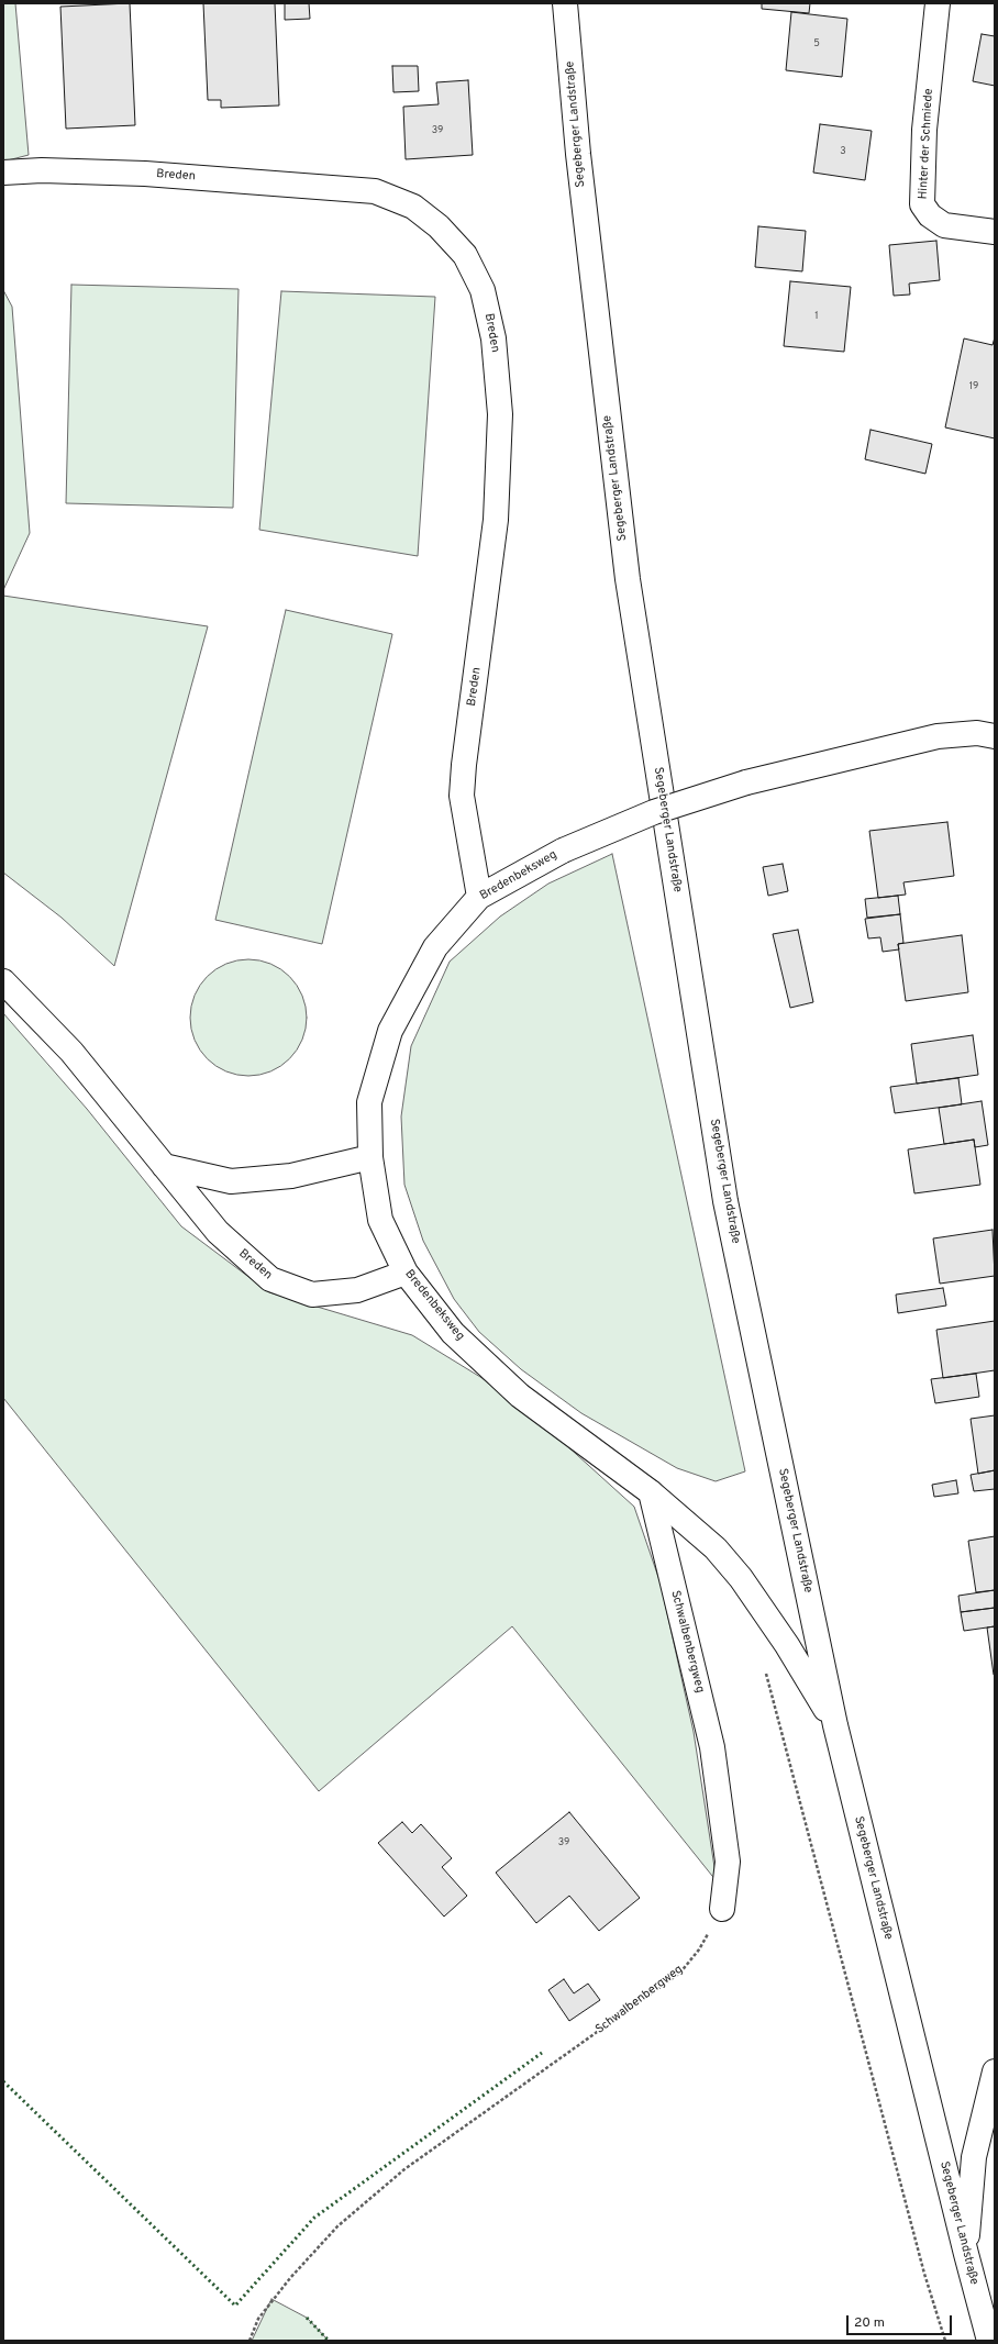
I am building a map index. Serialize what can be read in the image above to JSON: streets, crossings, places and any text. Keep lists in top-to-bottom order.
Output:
{
  "streets": {
    "street": [
      "Segeberger Landstraße",
      "Hinter der Schmiede",
      "Breden",
      "Bredenbeksweg",
      "Schwalbenbergweg"
    ]
  },
  "crossings": [
    ["Segeberger Landstraße", "Bredenbeksweg"],
    ["Breden", "Bredenbeksweg"],
    ["Bredenbeksweg", "Schwalbenbergweg"]
  ],
  "house_numbers": [
    "5",
    "39",
    "3",
    "1",
    "19",
    "39"
  ],
  "scale_bar": "20 m"
}
